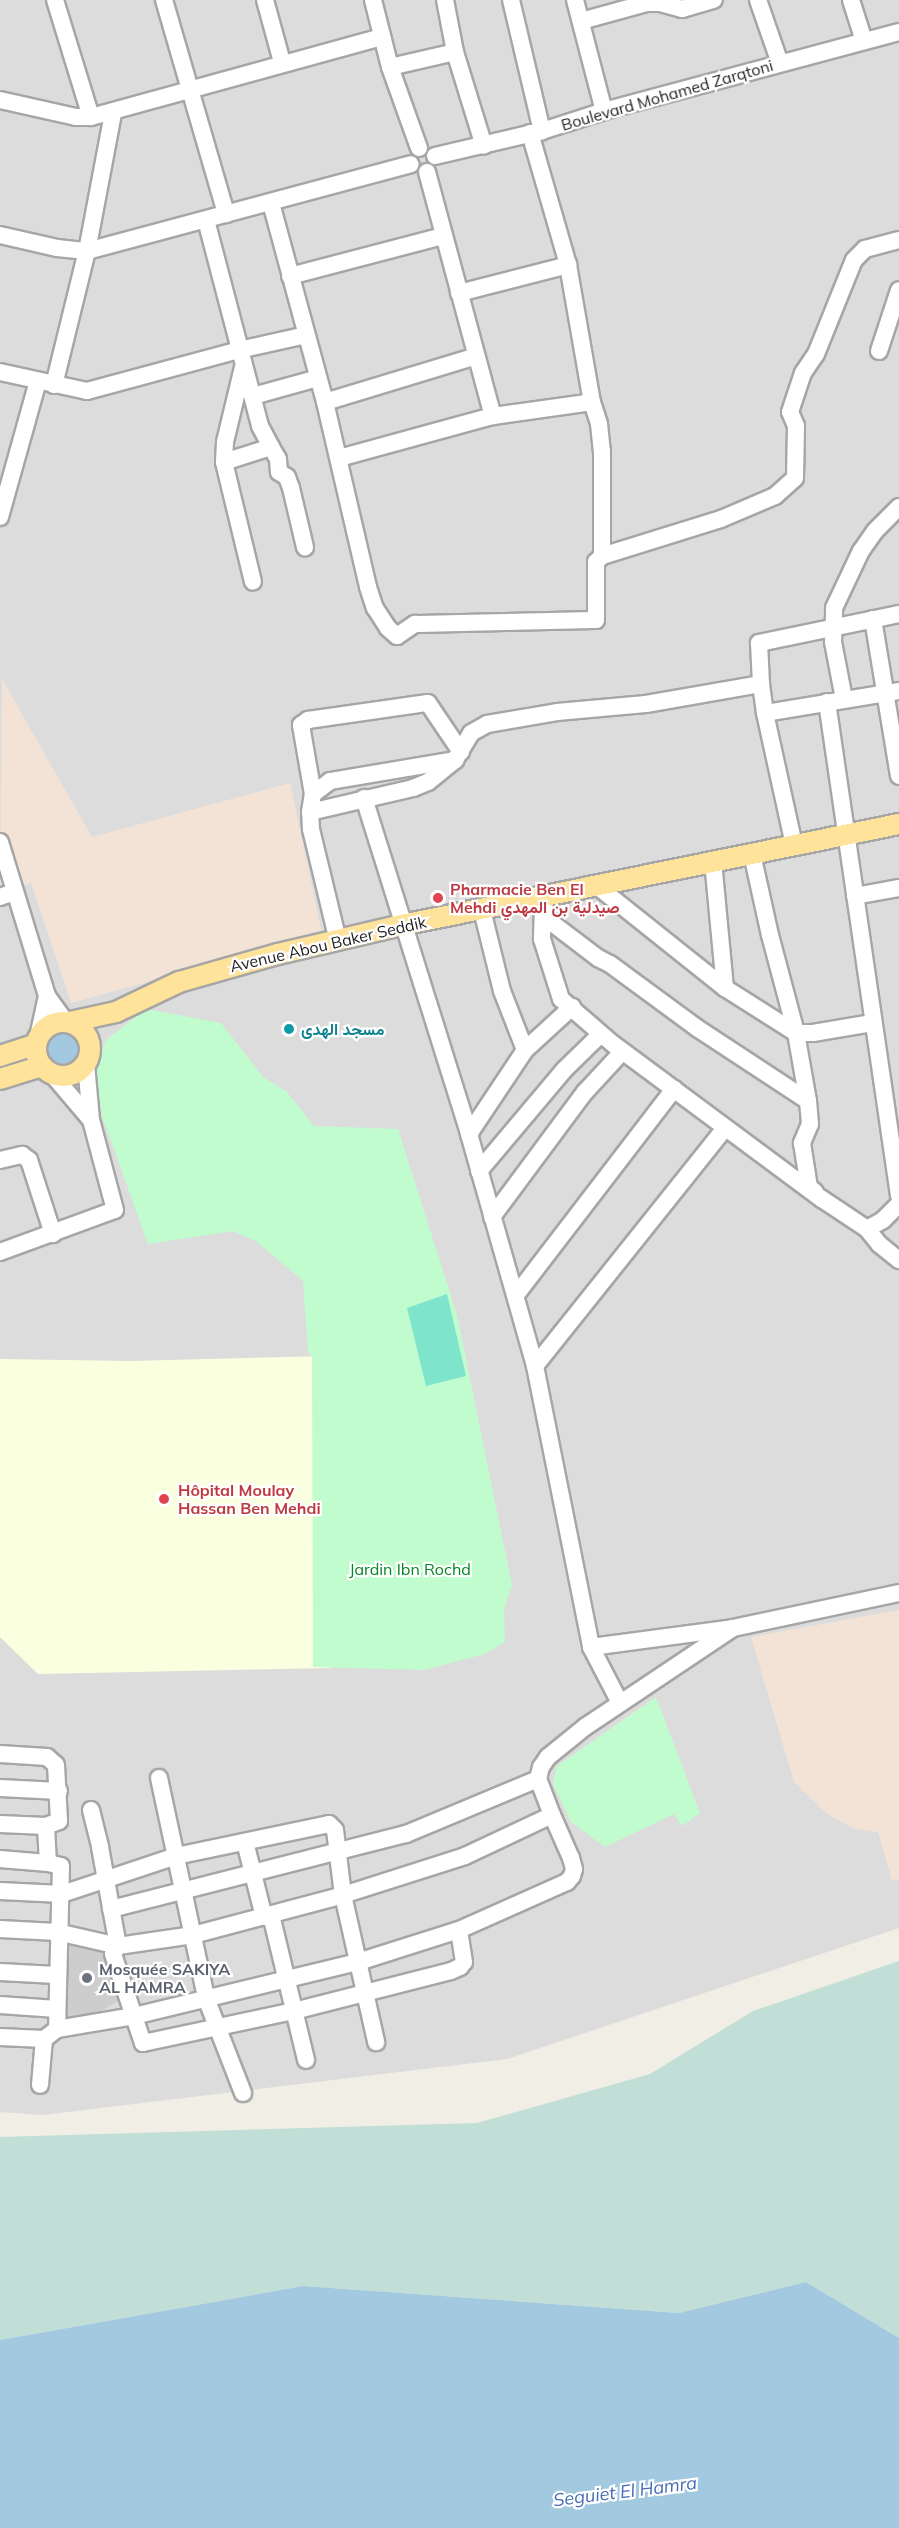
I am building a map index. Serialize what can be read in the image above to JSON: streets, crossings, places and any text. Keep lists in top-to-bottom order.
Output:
{
  "streets": {
    "main road": ["Avenue Abou Baker Seddik"],
    "street": ["Boulevard Mohamed Zarqtoni"]
  },
  "water": ["Seguiet El Hamra"],
  "parks": ["Jardin Ibn Rochd"],
  "places": [
    "Pharmacie Ben El Mehdi صيدلية بن المهدي",
    "مسجد الهدى",
    "Hôpital Moulay Hassan Ben Mehdi",
    "Mosquée SAKIYA AL HAMRA"
  ]
}
